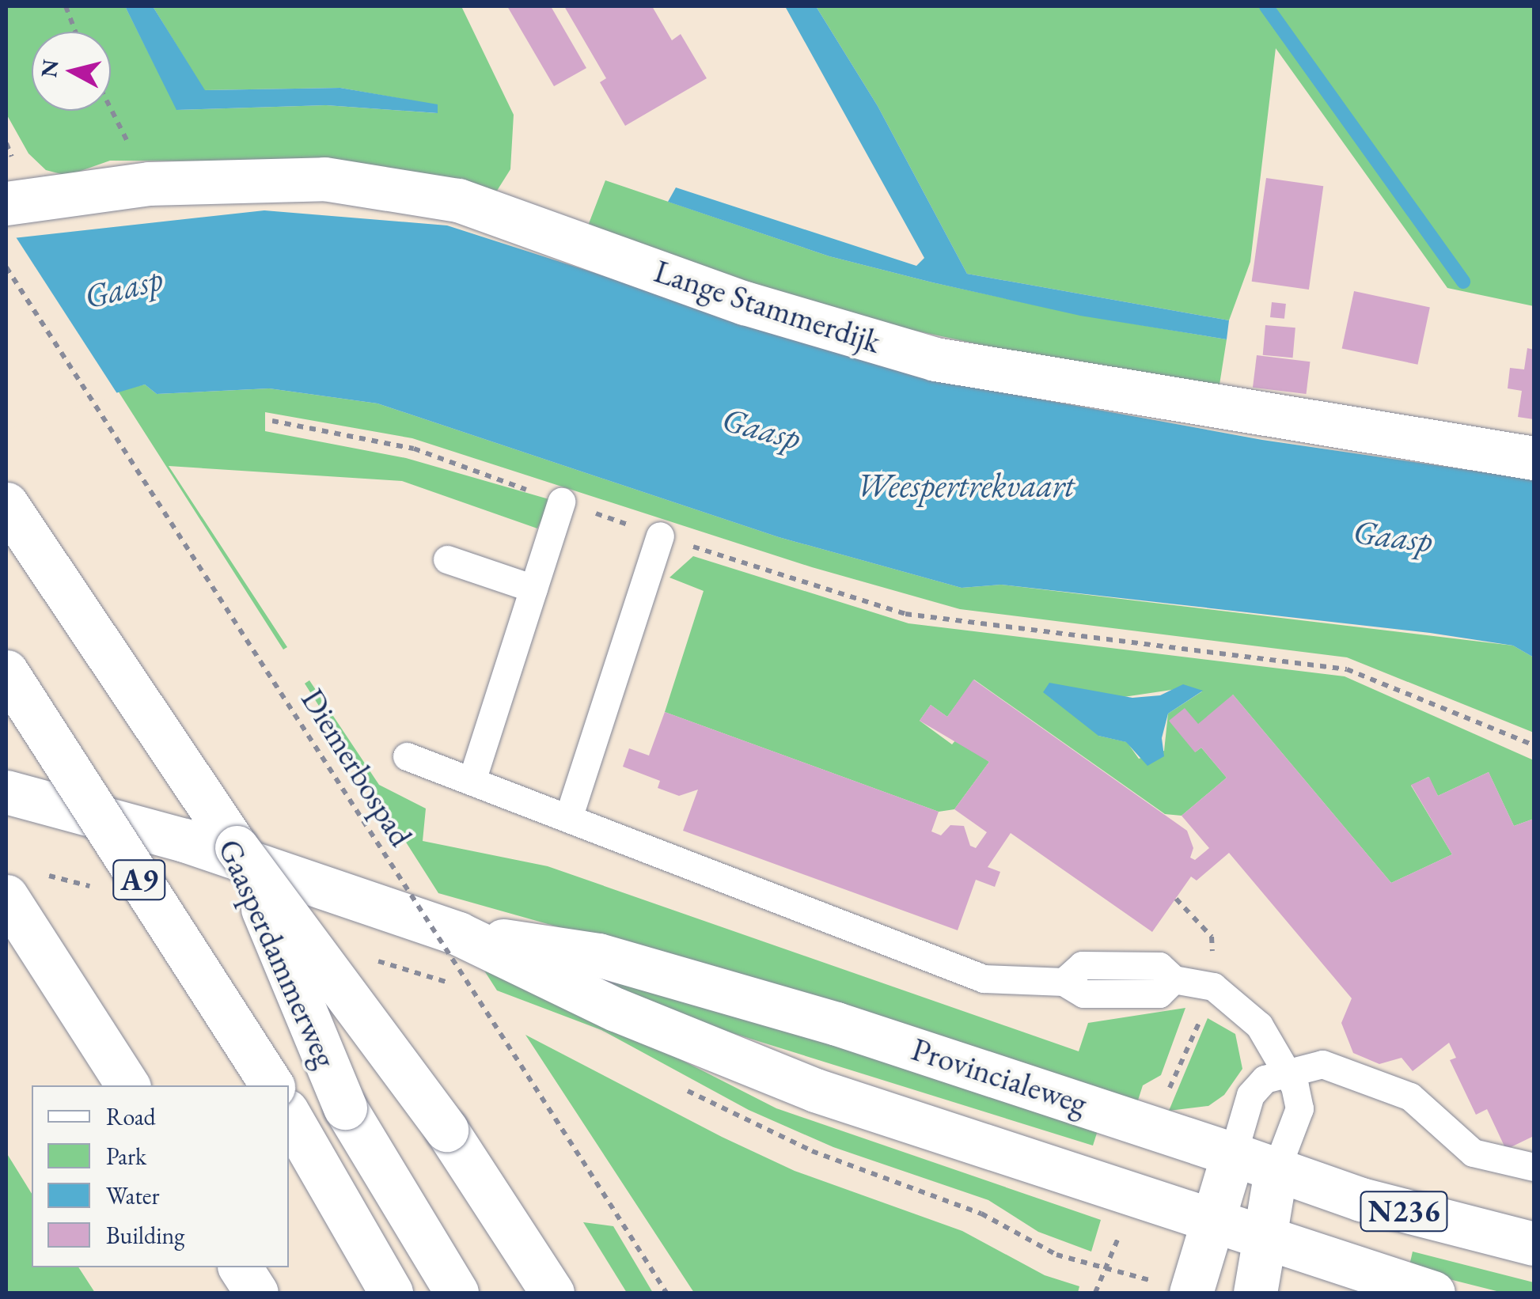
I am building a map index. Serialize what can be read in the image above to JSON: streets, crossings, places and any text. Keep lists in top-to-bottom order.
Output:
{
  "streets": {
    "main road": [
      "Lange Stammerdijk",
      "A9",
      "Gaasperdammerweg",
      "Provincialeweg",
      "N236"
    ],
    "path": ["Diemerbospad"]
  },
  "water": ["Gaasp", "Weespertrekvaart"],
  "legend": [
    "Road",
    "Park",
    "Water",
    "Building"
  ],
  "north": "left"
}
